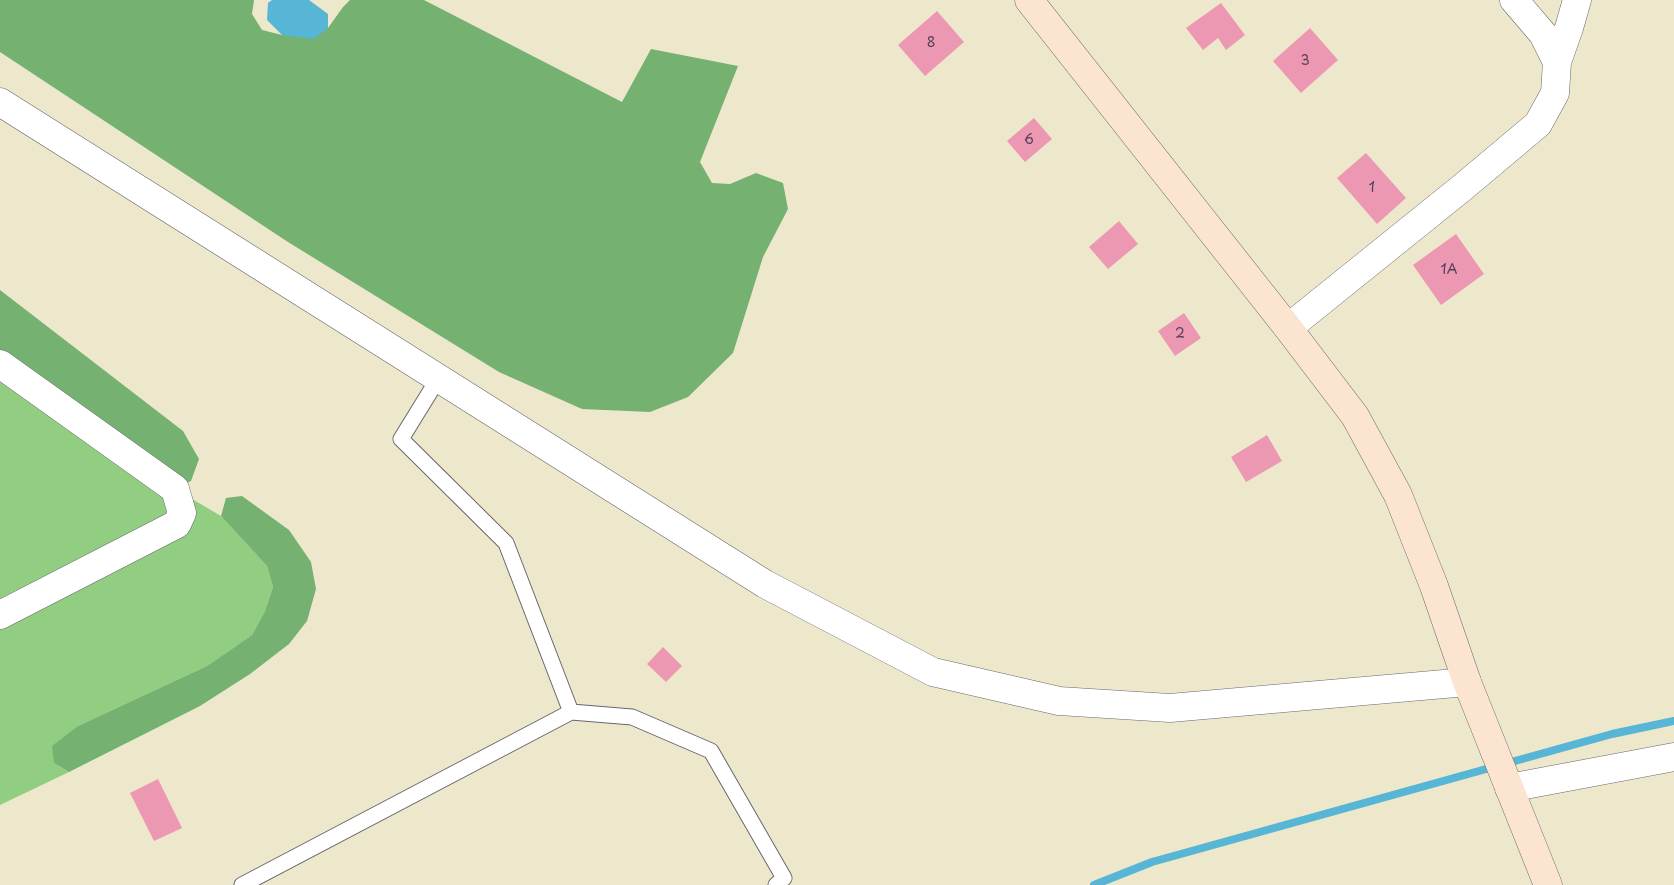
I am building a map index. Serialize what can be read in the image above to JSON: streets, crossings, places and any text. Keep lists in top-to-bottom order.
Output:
{
  "house_numbers": [
    "8",
    "3",
    "6",
    "1",
    "1А",
    "2"
  ]
}
